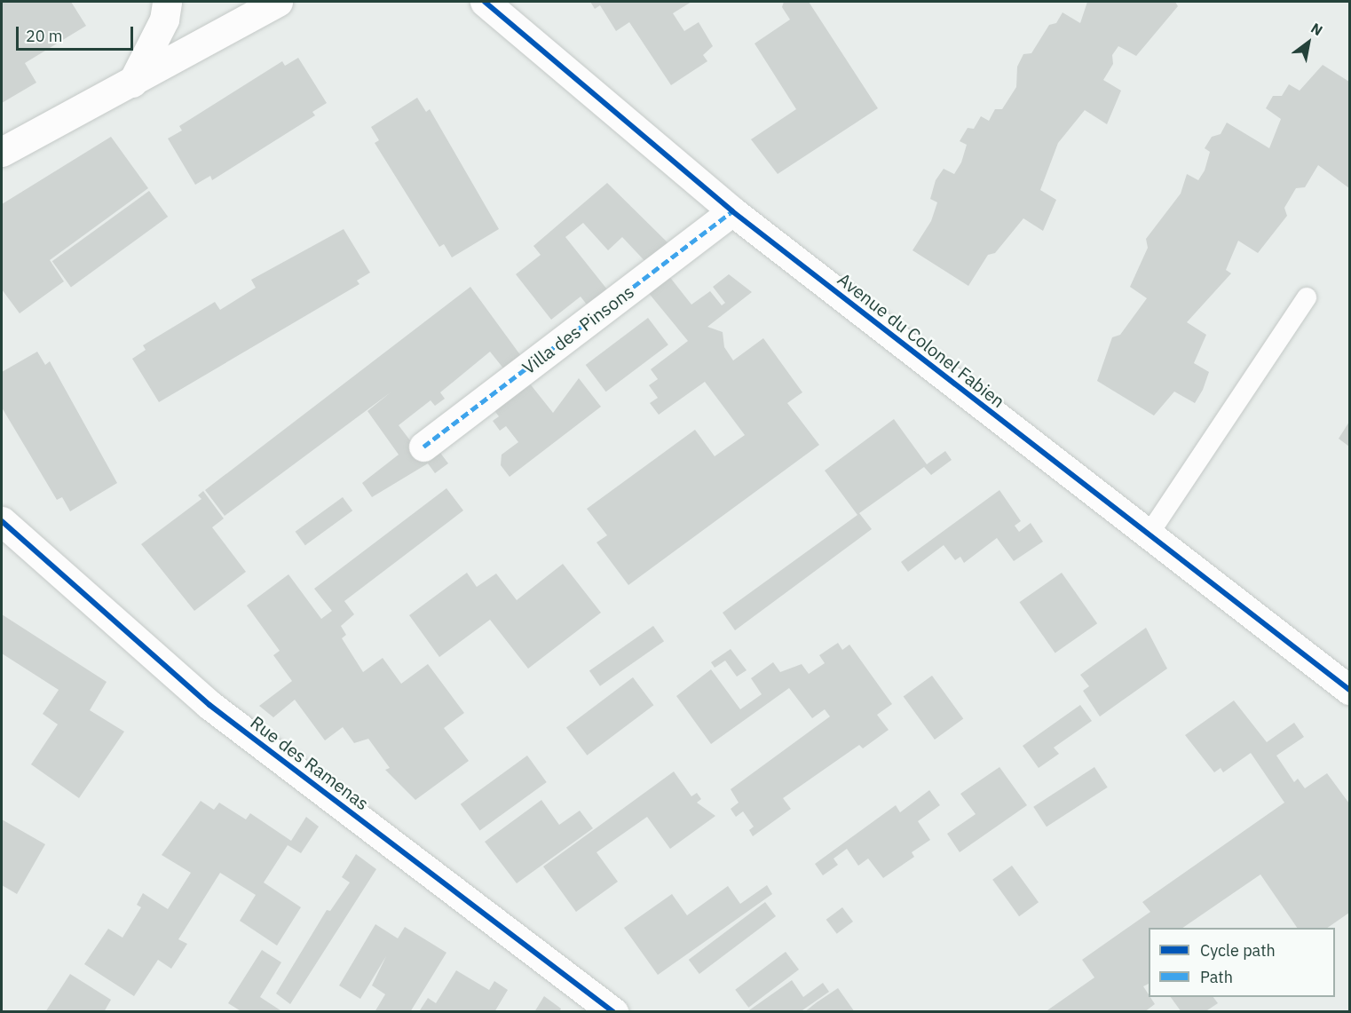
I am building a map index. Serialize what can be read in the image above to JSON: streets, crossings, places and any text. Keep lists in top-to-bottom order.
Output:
{
  "streets": {
    "street": ["Villa des Pinsons", "Avenue du Colonel Fabien", "Rue des Ramenas"]
  },
  "crossings": [
    ["Villa des Pinsons", "Avenue du Colonel Fabien"]
  ],
  "legend": ["Cycle path", "Path"],
  "scale_bar": "20 m",
  "north": "top right"
}
